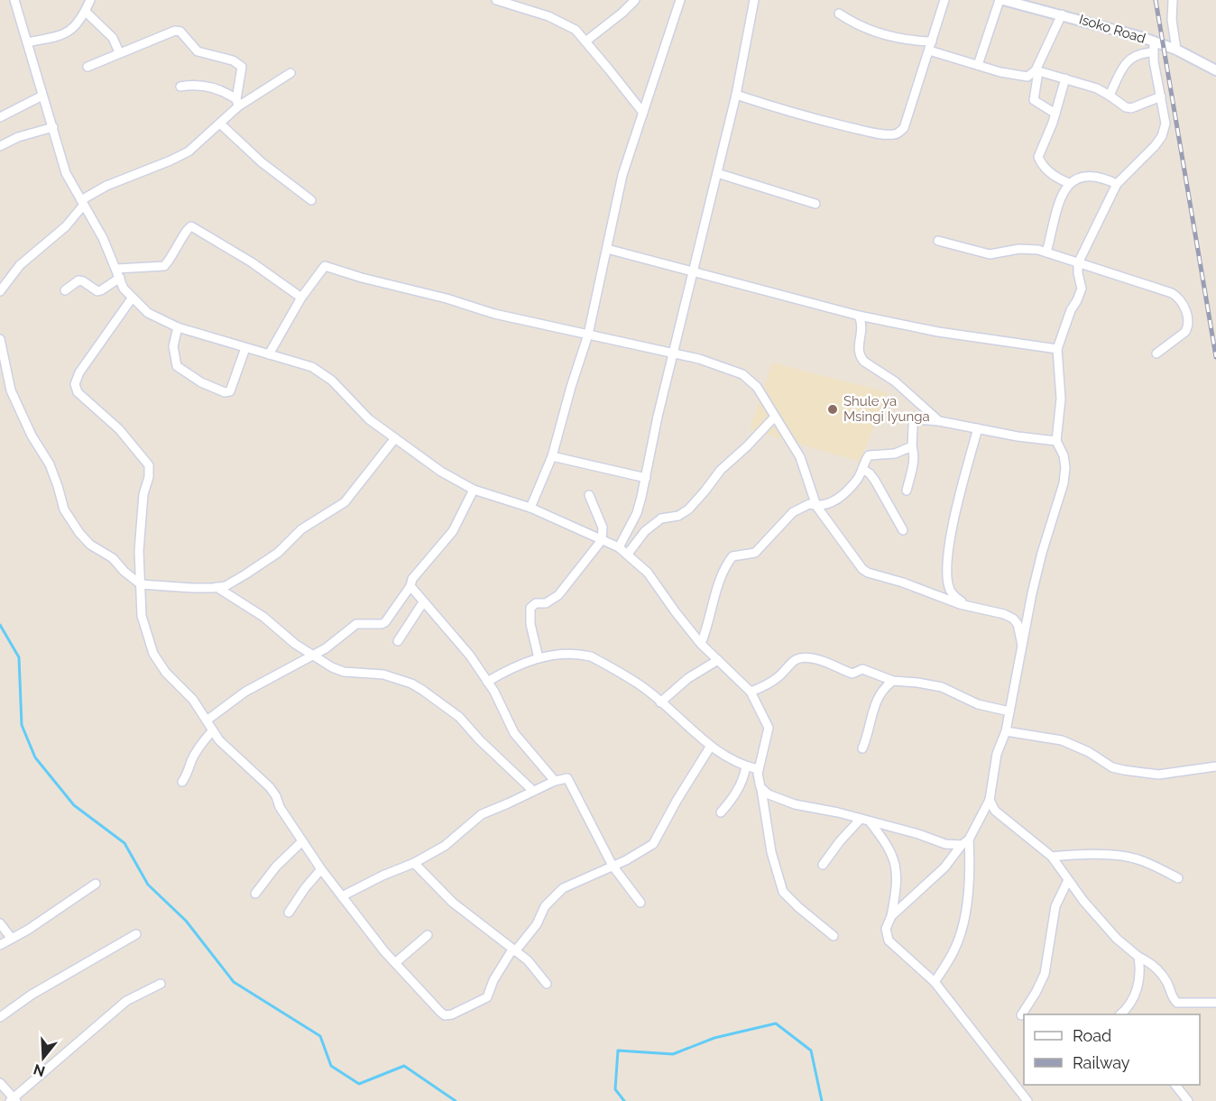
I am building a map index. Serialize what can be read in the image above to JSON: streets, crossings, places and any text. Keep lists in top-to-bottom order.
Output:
{
  "streets": {
    "street": ["Isoko Road"]
  },
  "places": ["Shule ya Msingi Iyunga"],
  "legend": ["Road", "Railway"],
  "north": "bottom"
}
